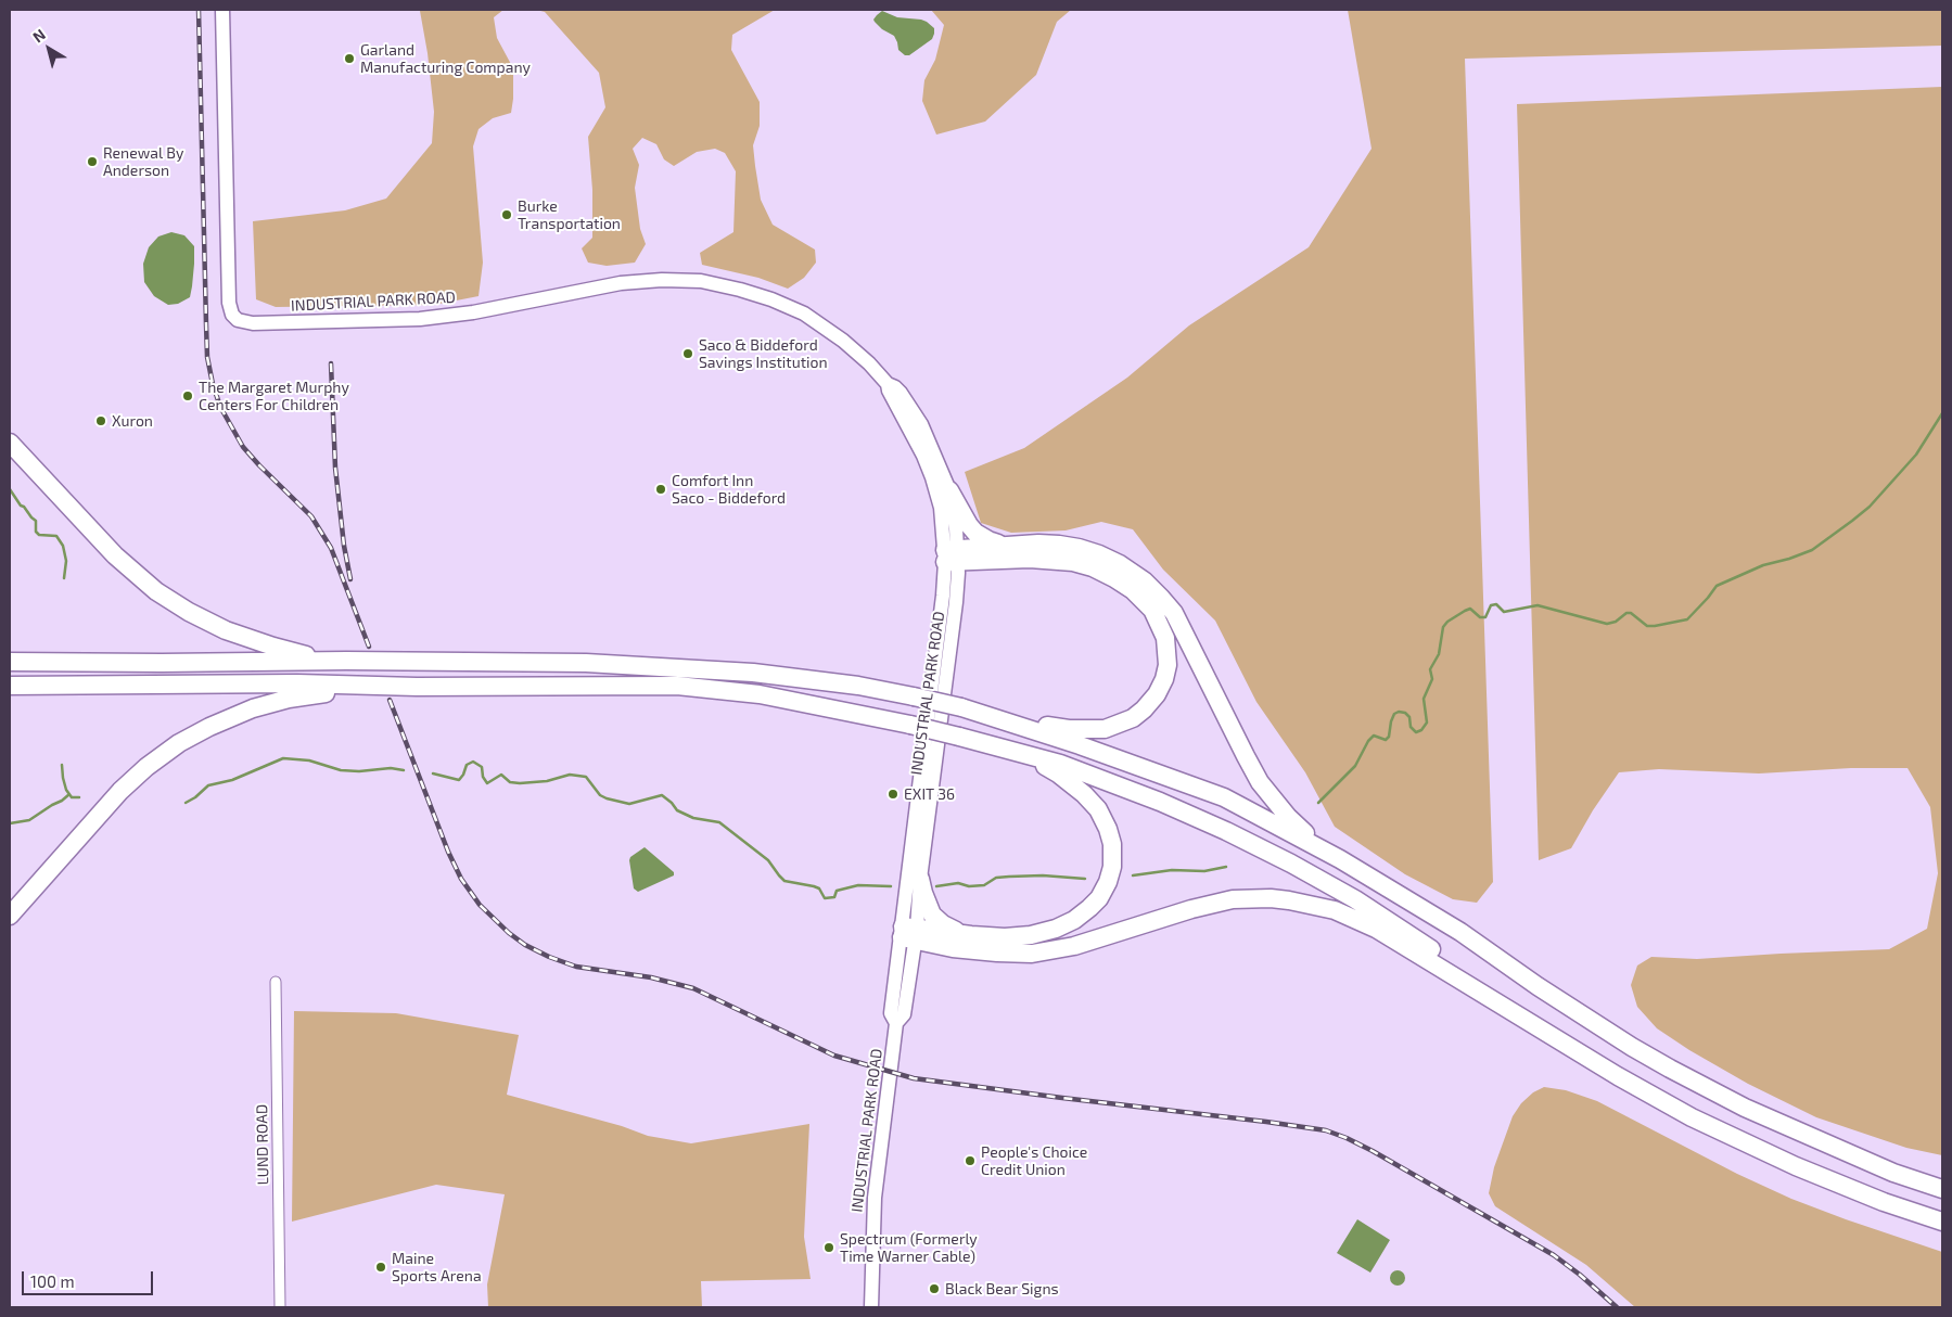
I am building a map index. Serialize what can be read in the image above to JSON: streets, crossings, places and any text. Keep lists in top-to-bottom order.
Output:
{
  "streets": {
    "street": ["INDUSTRIAL PARK ROAD", "LUND ROAD"]
  },
  "places": [
    "Garland Manufacturing Company",
    "Renewal By Anderson",
    "Burke Transportation",
    "Saco & Biddeford Savings Institution",
    "The Margaret Murphy Centers For Children",
    "Xuron",
    "Comfort Inn Saco - Biddeford",
    "EXIT 36",
    "People's Choice Credit Union",
    "Spectrum (Formerly Time Warner Cable)",
    "Maine Sports Arena",
    "Black Bear Signs"
  ],
  "scale_bar": "100 m",
  "north": "top left"
}
